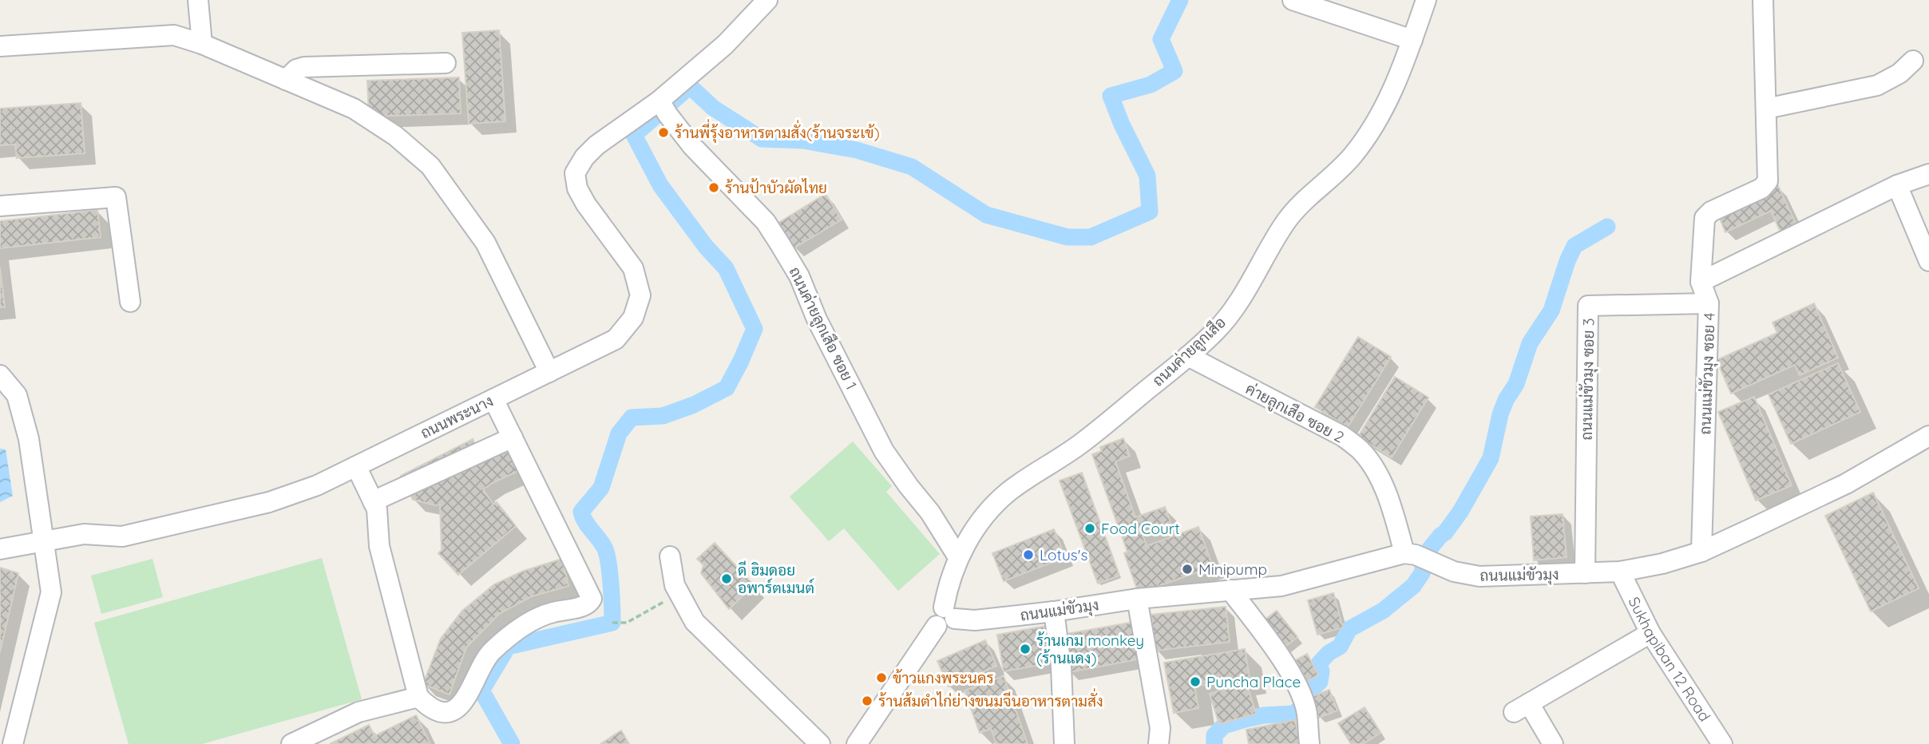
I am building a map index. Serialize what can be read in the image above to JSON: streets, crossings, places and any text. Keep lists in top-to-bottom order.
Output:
{
  "streets": {
    "street": [
      "ถนนค่ายลูกเสือ ซอย 1",
      "ถนนค่ายลูกเสือ",
      "ถนนแม่ขัวมุง ซอย 4",
      "ถนนแม่ขัวมุง ซอย 3",
      "ค่ายลูกเสือ ซอย 2",
      "ถนนพระนาง",
      "ถนนแม่ขัวมุง",
      "Sukhapiban 12 Road"
    ]
  },
  "crossings": [
    ["ถนนค่ายลูกเสือ ซอย 1", "ถนนค่ายลูกเสือ"],
    ["ถนนค่ายลูกเสือ ซอย 1", "ถนนพระนาง"],
    ["ถนนค่ายลูกเสือ", "ค่ายลูกเสือ ซอย 2"],
    ["ถนนค่ายลูกเสือ", "ถนนแม่ขัวมุง"],
    ["ถนนแม่ขัวมุง ซอย 4", "ถนนแม่ขัวมุง ซอย 3"],
    ["ถนนแม่ขัวมุง ซอย 4", "ถนนแม่ขัวมุง"],
    ["ถนนแม่ขัวมุง ซอย 3", "ถนนแม่ขัวมุง"],
    ["ค่ายลูกเสือ ซอย 2", "ถนนแม่ขัวมุง"],
    ["ถนนแม่ขัวมุง", "Sukhapiban 12 Road"]
  ],
  "places": [
    "ร้านพี่รุ้งอาหารตามสั่ง(ร้านจระเข้)",
    "ร้านป้าบัวผัดไทย",
    "Food Court",
    "Lotus's",
    "Minipump",
    "ดี ฮิมดอย อพาร์ตเมนต์",
    "ร้านเกม monkey (ร้านแดง)",
    "ข้าวแกงพระนคร",
    "Puncha Place",
    "ร้านส้มตำไก่ย่างขนมจีนอาหารตามสั่ง"
  ]
}
